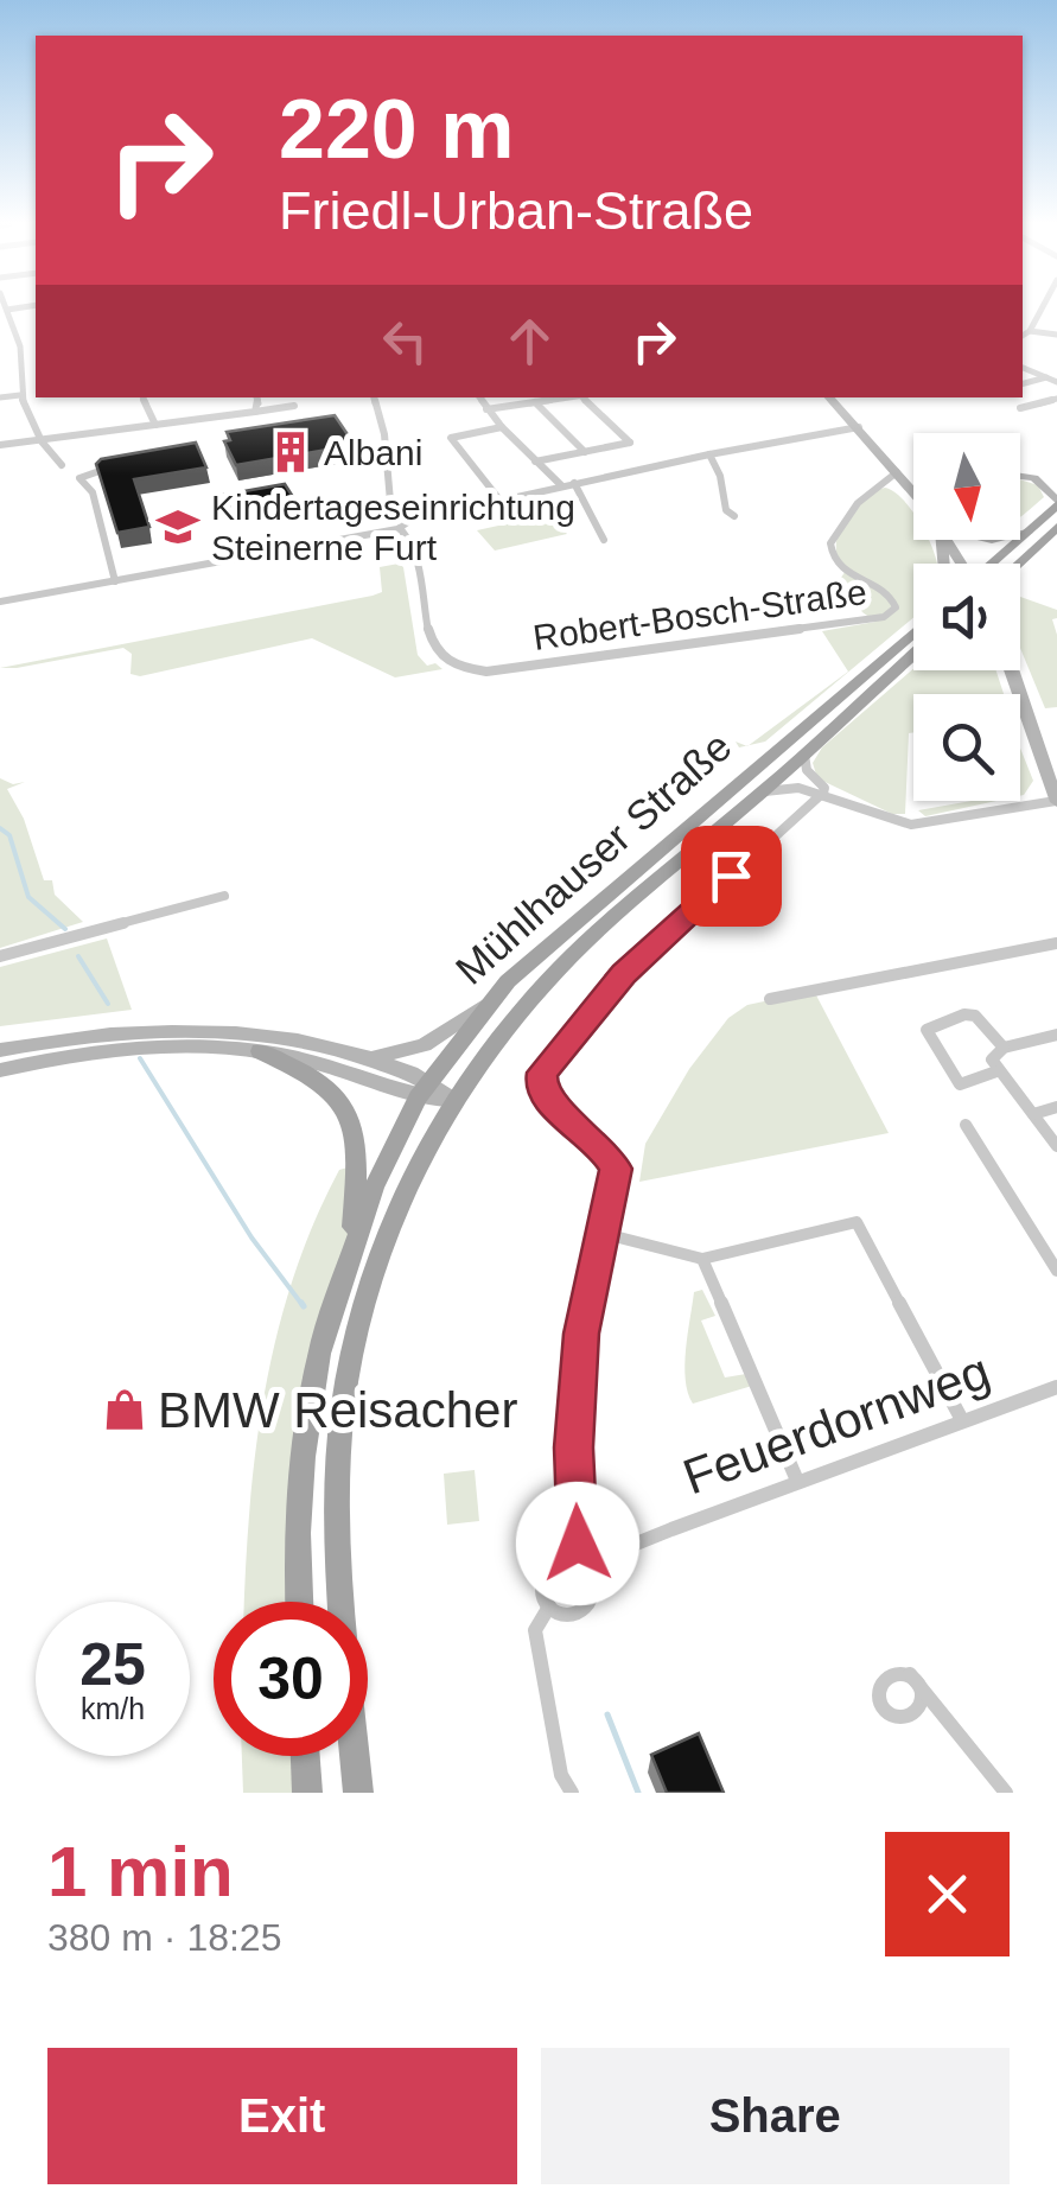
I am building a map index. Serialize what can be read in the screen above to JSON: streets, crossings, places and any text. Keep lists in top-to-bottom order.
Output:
{
  "streets": {
    "main road": ["Mühlhauser Straße"],
    "street": ["Robert-Bosch-Straße", "Feuerdornweg"]
  },
  "places": {
    "building": ["Albani"],
    "school or university": ["Kindertageseinrichtung Steinerne Furt"],
    "shop": ["BMW Reisacher"]
  },
  "north": "bottom",
  "page": {
    "turn": ["220 m", "Friedl-Urban-Straße"],
    "speed": "25 km/h",
    "limit": "30",
    "heading": ["1 min", "380 m · 18:25"],
    "buttons": ["Exit", "Share"]
  }
}
